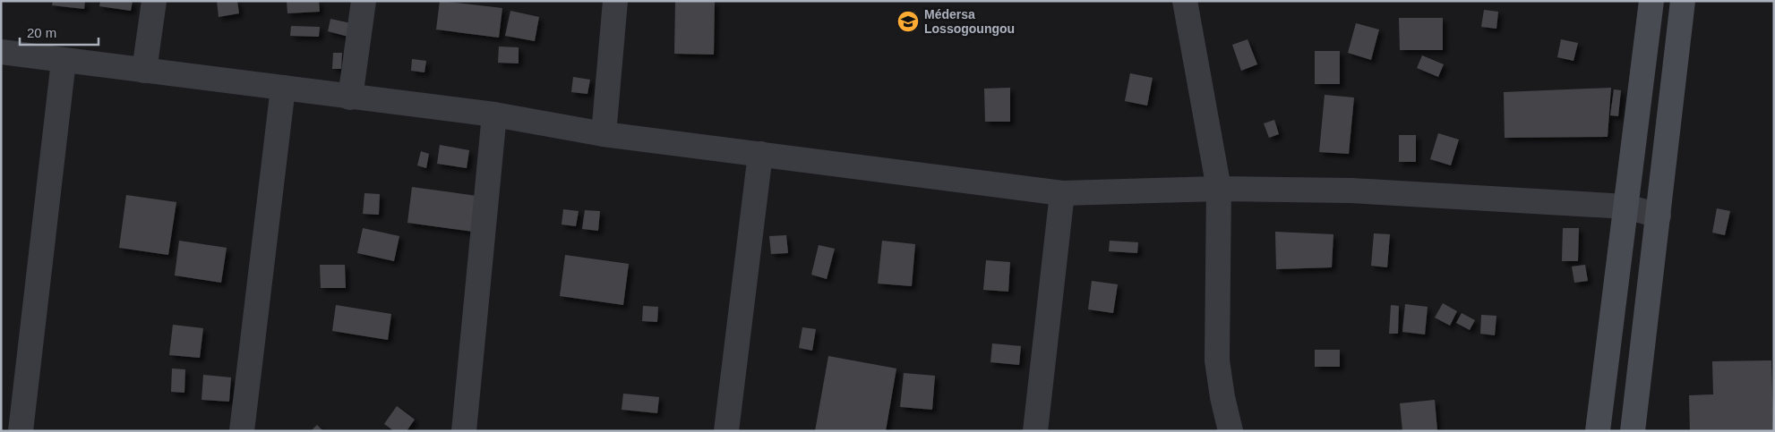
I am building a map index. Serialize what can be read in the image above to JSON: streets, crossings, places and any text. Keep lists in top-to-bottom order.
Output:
{
  "places": {
    "school or university": ["Médersa Lossogoungou"]
  },
  "scale_bar": "20 m"
}
